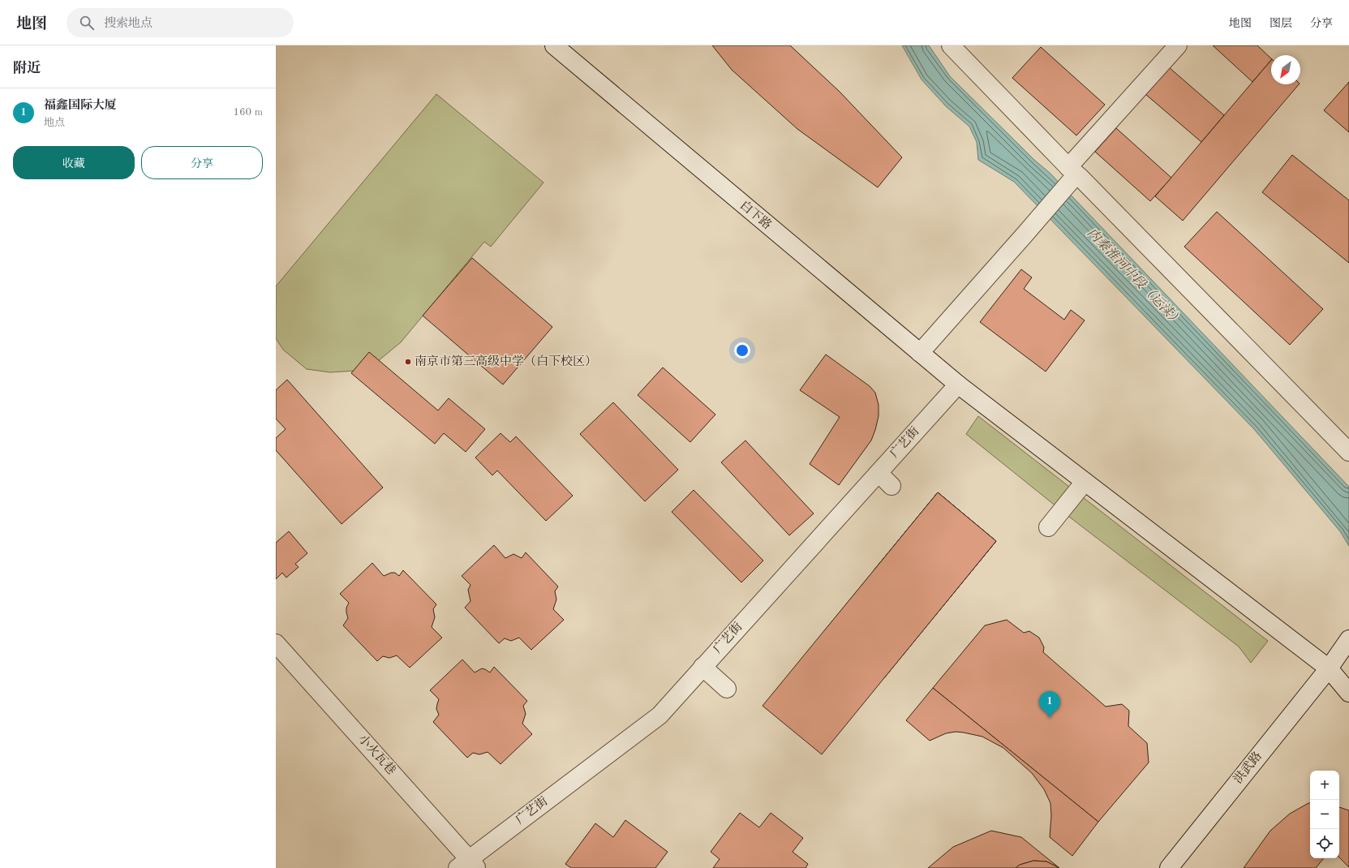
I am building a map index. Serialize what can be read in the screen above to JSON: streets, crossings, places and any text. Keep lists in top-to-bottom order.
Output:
{
  "streets": {
    "street": [
      "白下路",
      "广艺街",
      "小火瓦巷",
      "洪武路"
    ]
  },
  "crossings": [
    ["白下路", "广艺街"],
    ["白下路", "洪武路"],
    ["广艺街", "小火瓦巷"]
  ],
  "water": ["内秦淮河中段（运渎）"],
  "places": ["南京市第三高级中学（白下校区）"],
  "north": "bottom left",
  "page": {
    "header": "地图",
    "search": "搜索地点",
    "nav": ["地图", "图层", "分享"],
    "heading": "附近",
    "list": [
      {
        "mark": "1",
        "name": "福鑫国际大厦",
        "note": "地点",
        "value": "160 m"
      }
    ],
    "buttons": ["收藏", "分享"],
    "pins": "1",
    "map_buttons": ["+", "−"]
  }
}
